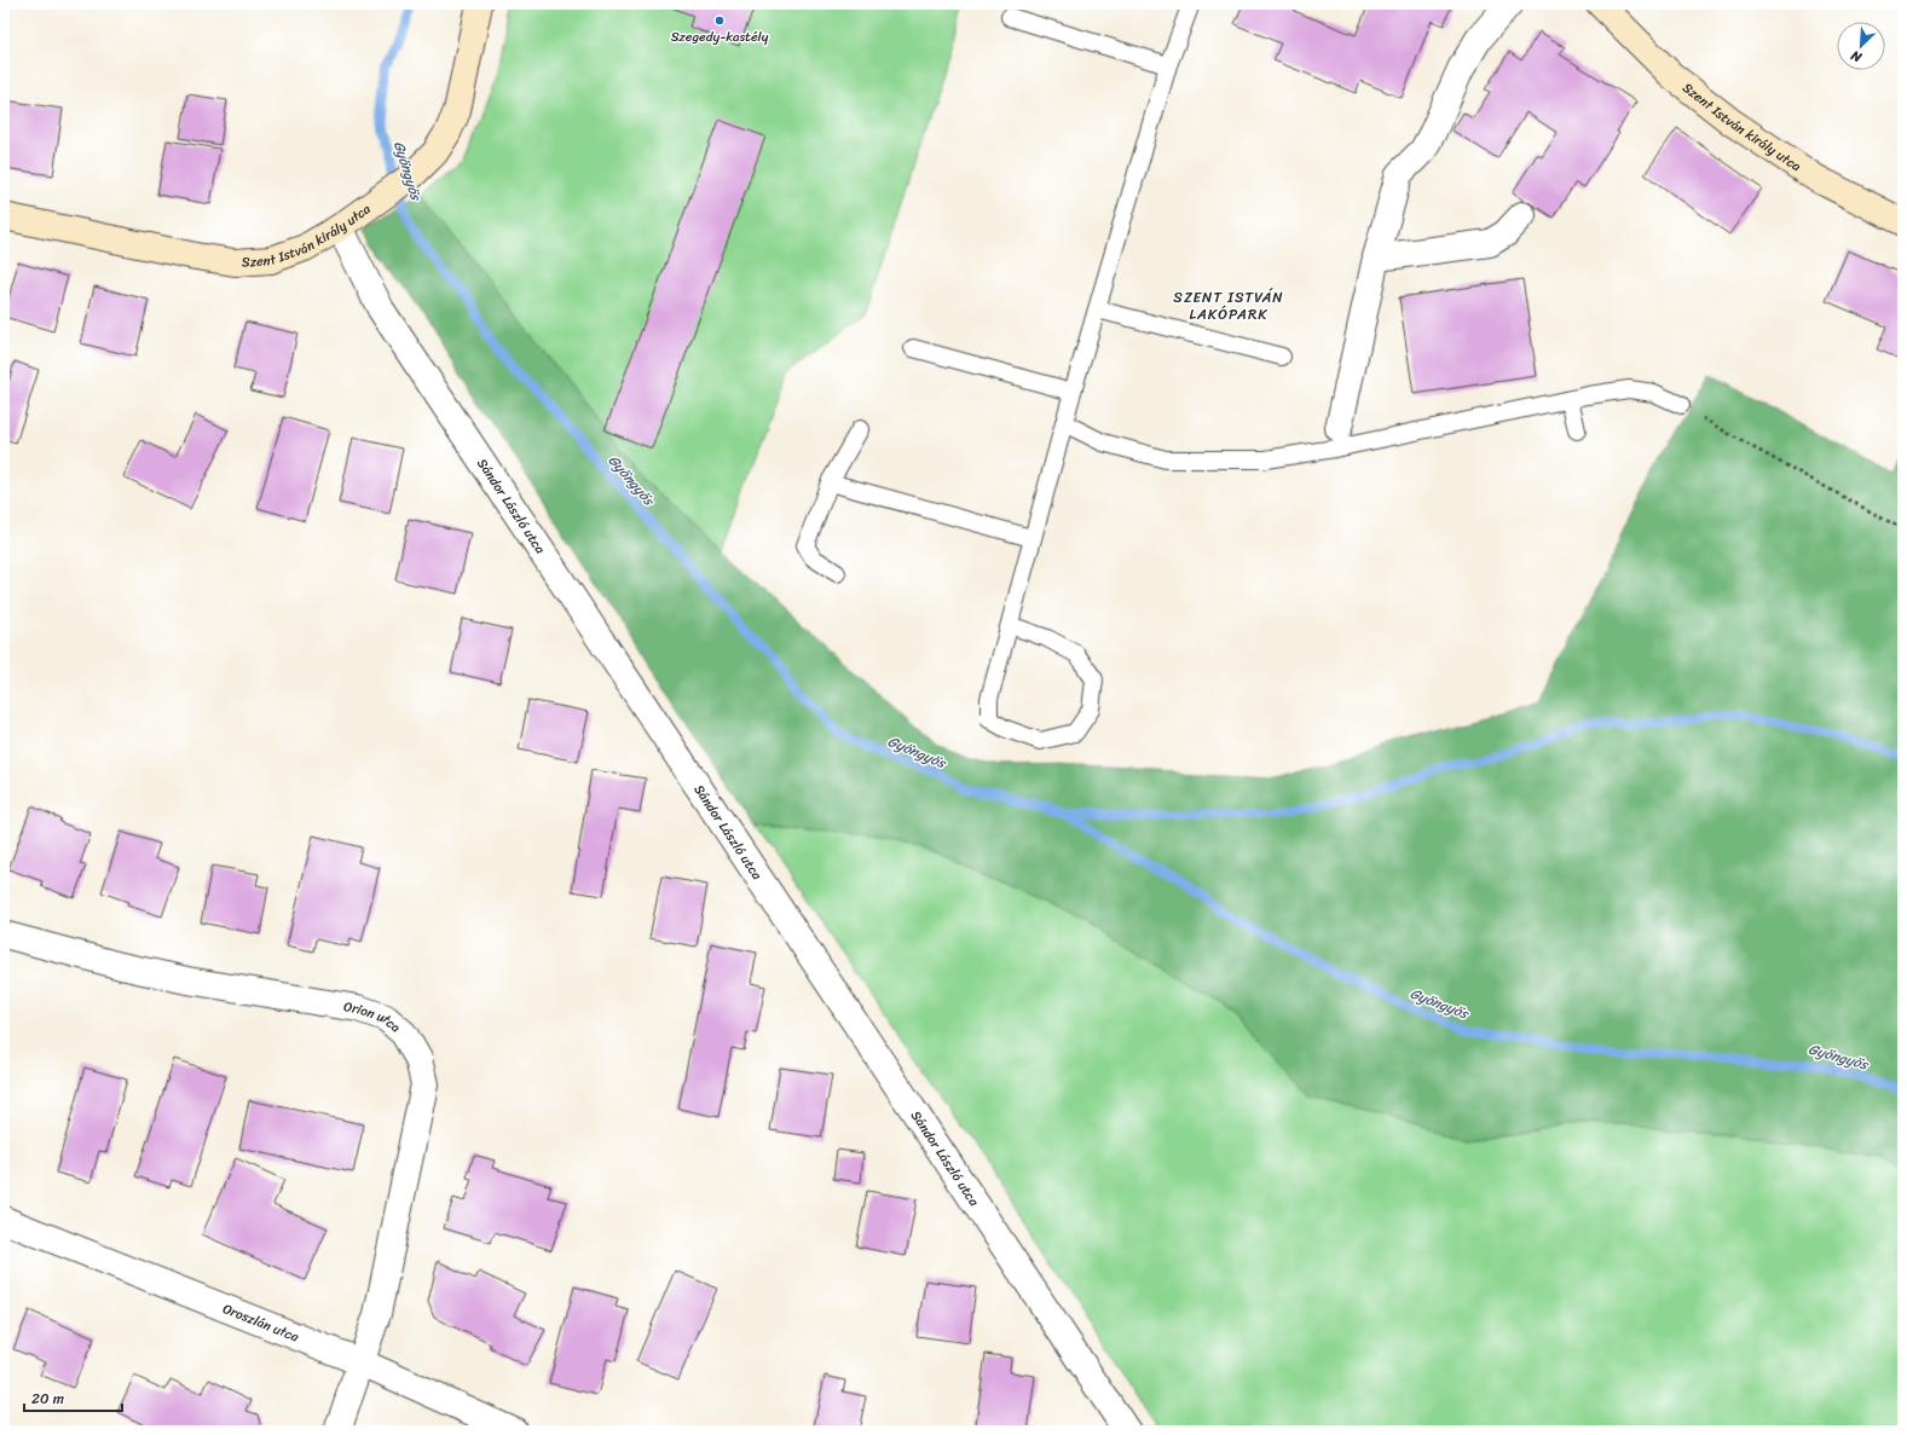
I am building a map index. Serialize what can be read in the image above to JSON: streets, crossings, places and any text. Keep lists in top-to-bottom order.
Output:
{
  "streets": {
    "street": [
      "Szent István király utca",
      "Sándor László utca",
      "Orion utca",
      "Oroszlán utca"
    ]
  },
  "crossings": [
    ["Szent István király utca", "Sándor László utca"],
    ["Orion utca", "Oroszlán utca"]
  ],
  "districts": ["SZENT ISTVÁN LAKÓPARK"],
  "water": ["Gyöngyös"],
  "places": ["Szegedy-kastély"],
  "scale_bar": "20 m",
  "north": "bottom left"
}
